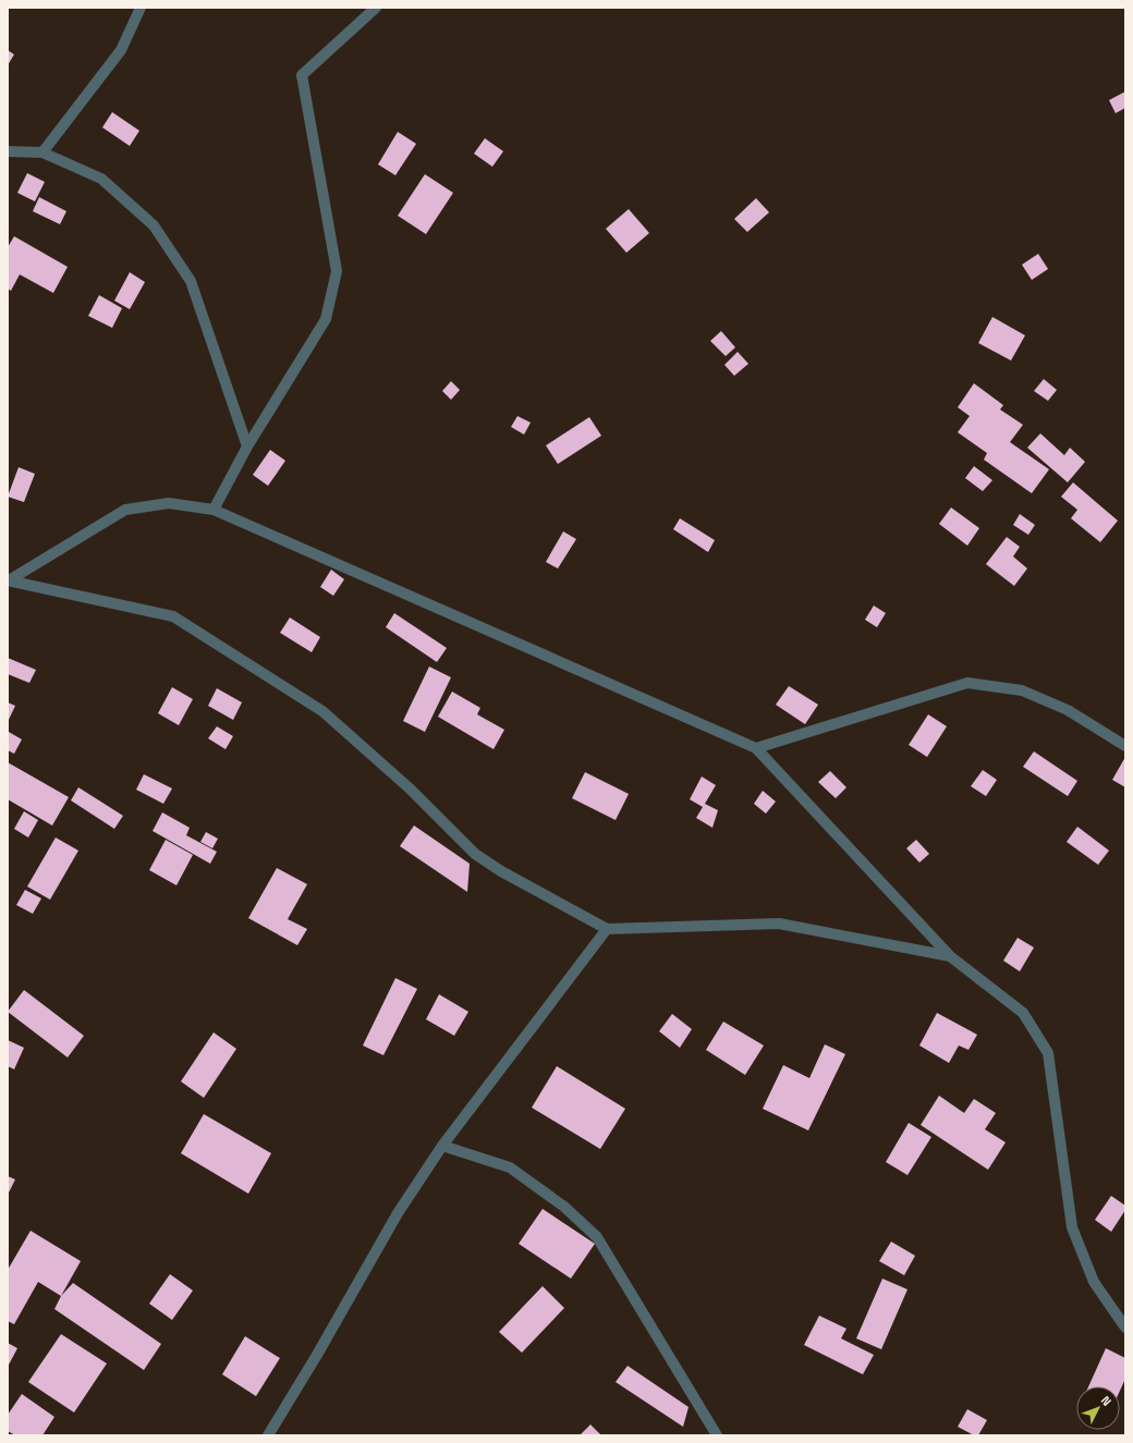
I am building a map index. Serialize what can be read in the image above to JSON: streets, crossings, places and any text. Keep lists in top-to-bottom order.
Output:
{
  "north": "top right"
}
